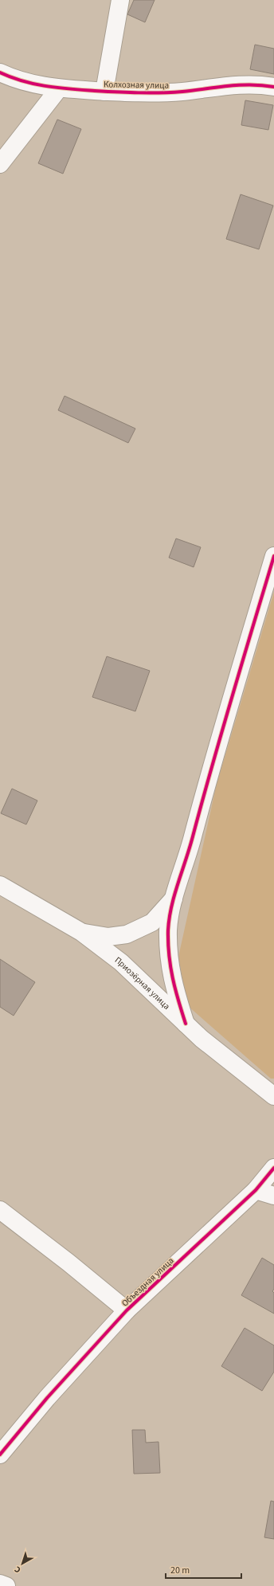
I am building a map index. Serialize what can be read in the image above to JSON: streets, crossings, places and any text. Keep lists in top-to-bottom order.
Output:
{
  "streets": {
    "street": ["Колхозная улица", "Приозёрная улица", "Объездная улица"]
  },
  "scale_bar": "20 m",
  "north": "bottom left"
}
